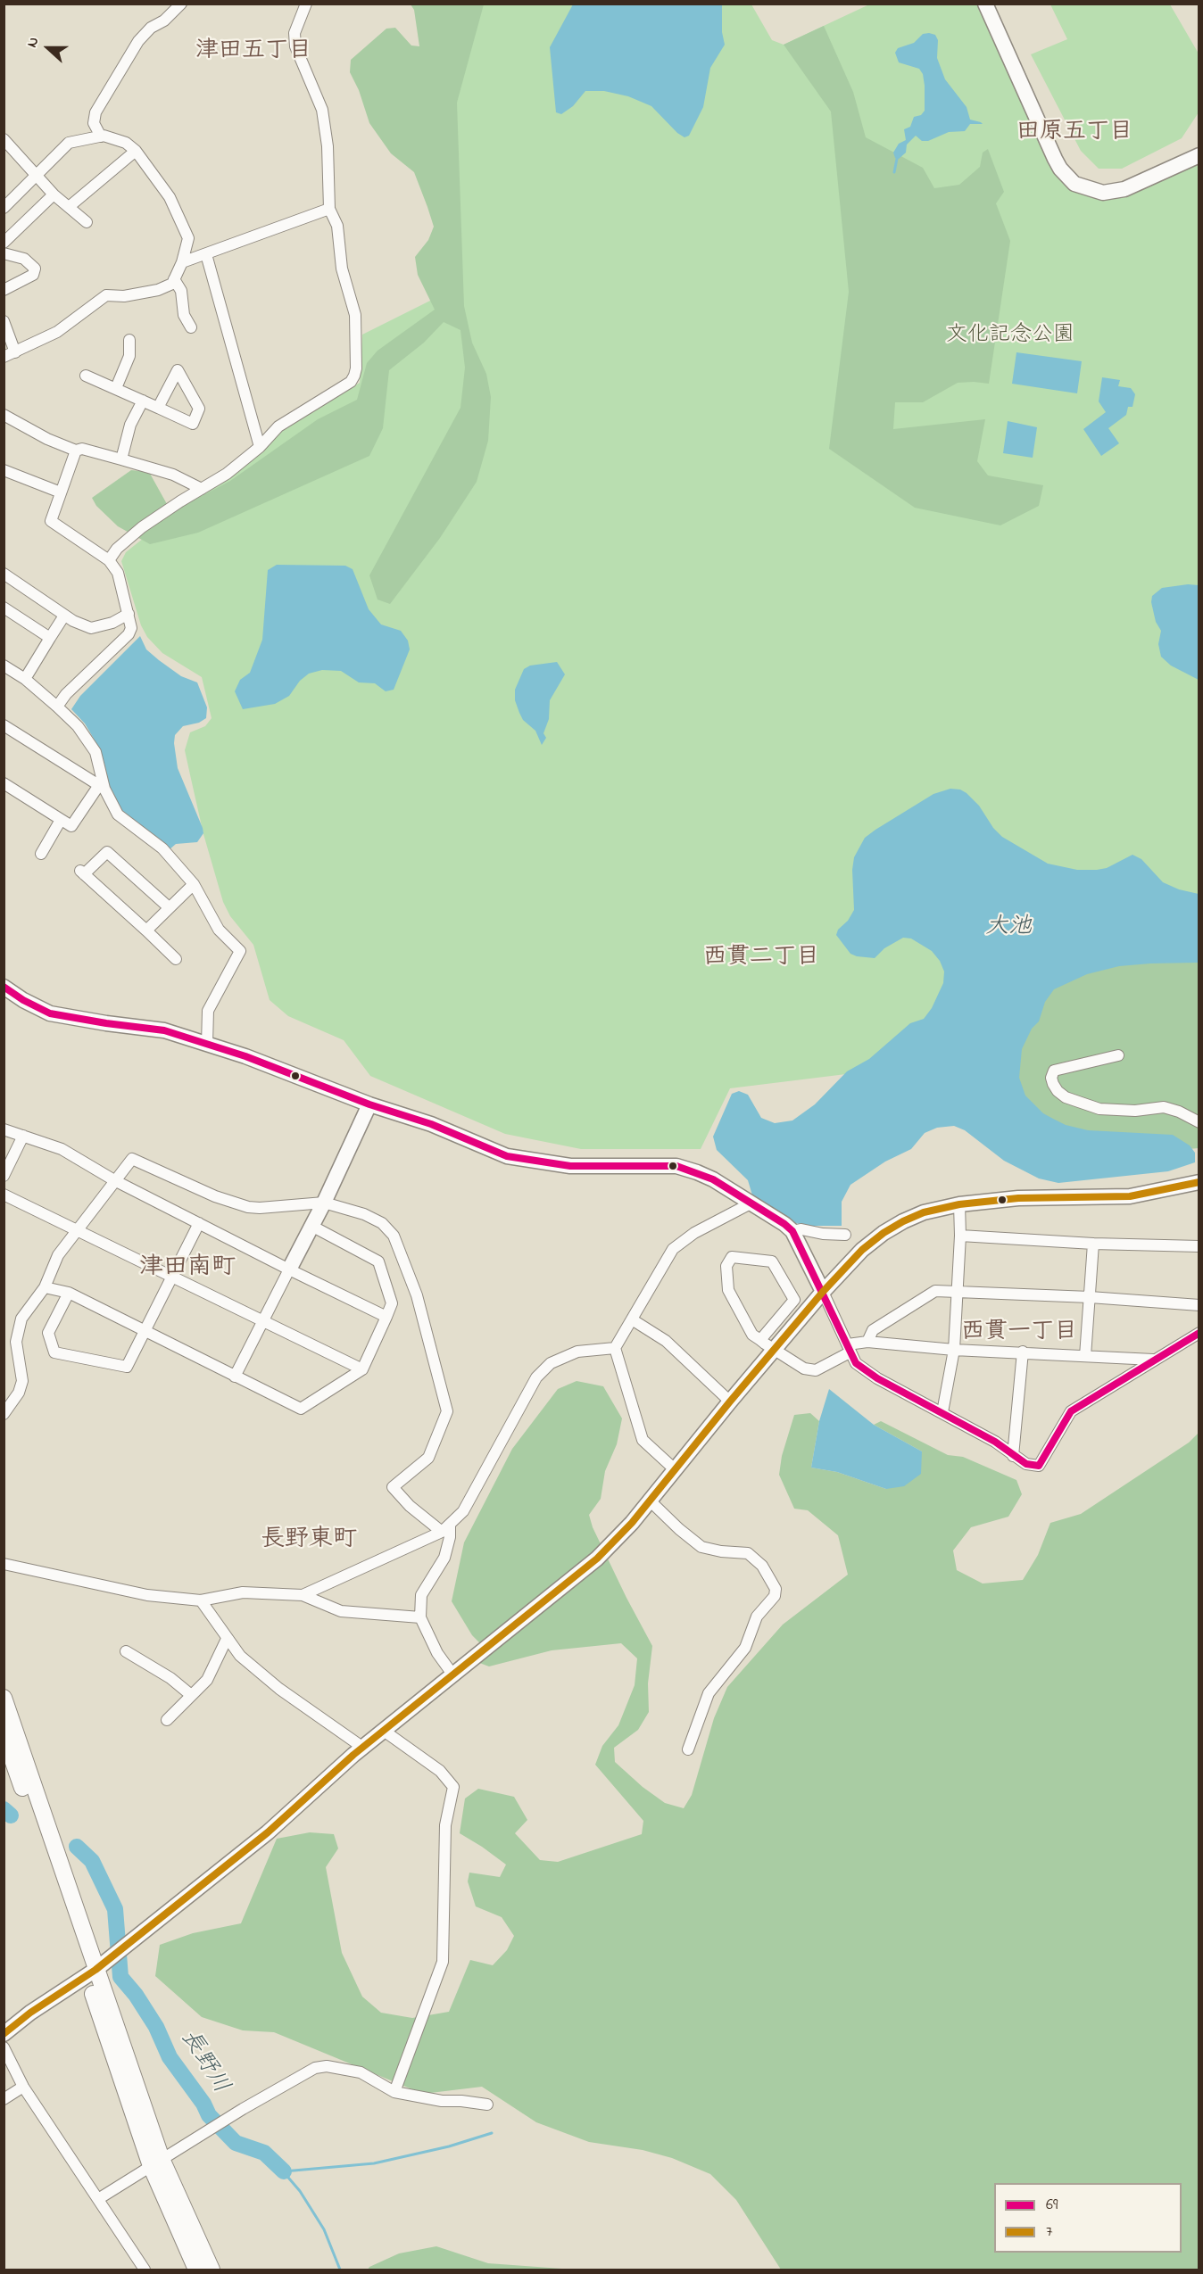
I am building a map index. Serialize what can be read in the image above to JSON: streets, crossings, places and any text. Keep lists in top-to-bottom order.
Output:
{
  "districts": [
    "津田五丁目",
    "田原五丁目",
    "西貫二丁目",
    "津田南町",
    "西貫一丁目",
    "長野東町"
  ],
  "water": ["大池", "長野川"],
  "parks": ["文化記念公園"],
  "lines": ["transit line 69", "transit line 7"],
  "legend": ["69", "7"],
  "north": "left"
}
